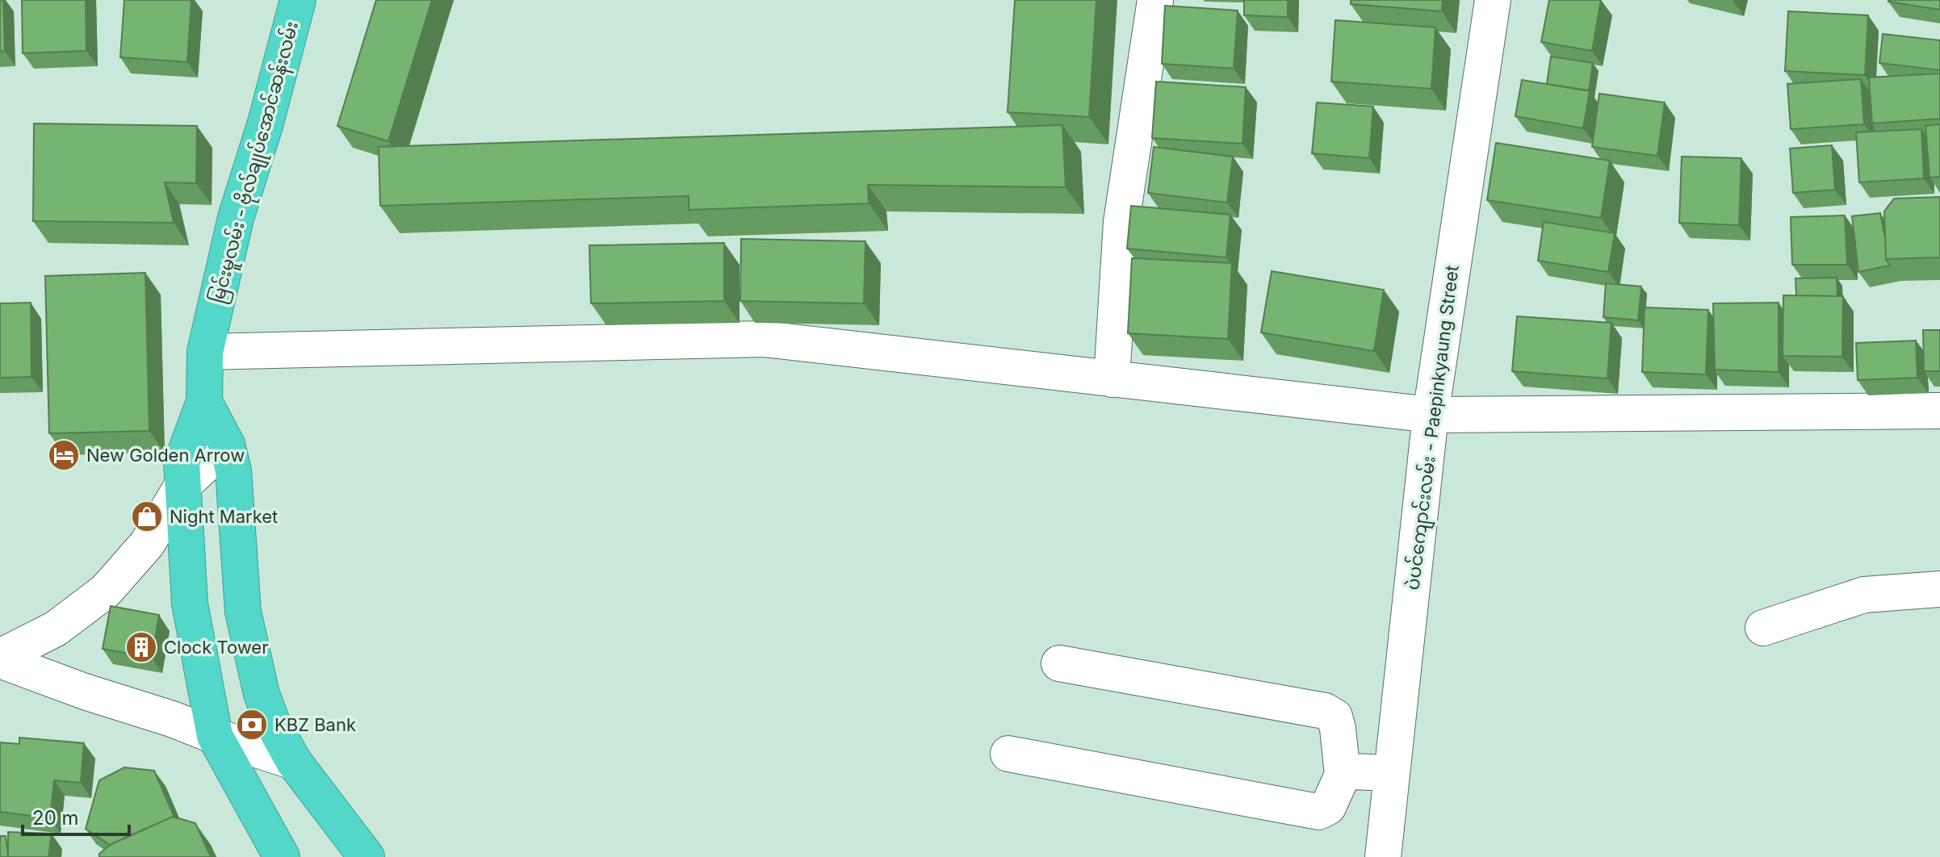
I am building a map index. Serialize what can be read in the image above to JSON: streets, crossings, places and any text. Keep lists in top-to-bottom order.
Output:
{
  "streets": {
    "highway": ["မြင်းမူလမ်း - ဗိုလ်ချုပ်အောင်ဆန်းလမ်း"],
    "street": ["ပဲပင်ကျောင်းလမ်း - Paepinkyaung Street"]
  },
  "places": {
    "hotel": ["New Golden Arrow"],
    "shop": ["Night Market"],
    "building": ["Clock Tower"],
    "bank": ["KBZ Bank"]
  },
  "scale_bar": "20 m"
}
